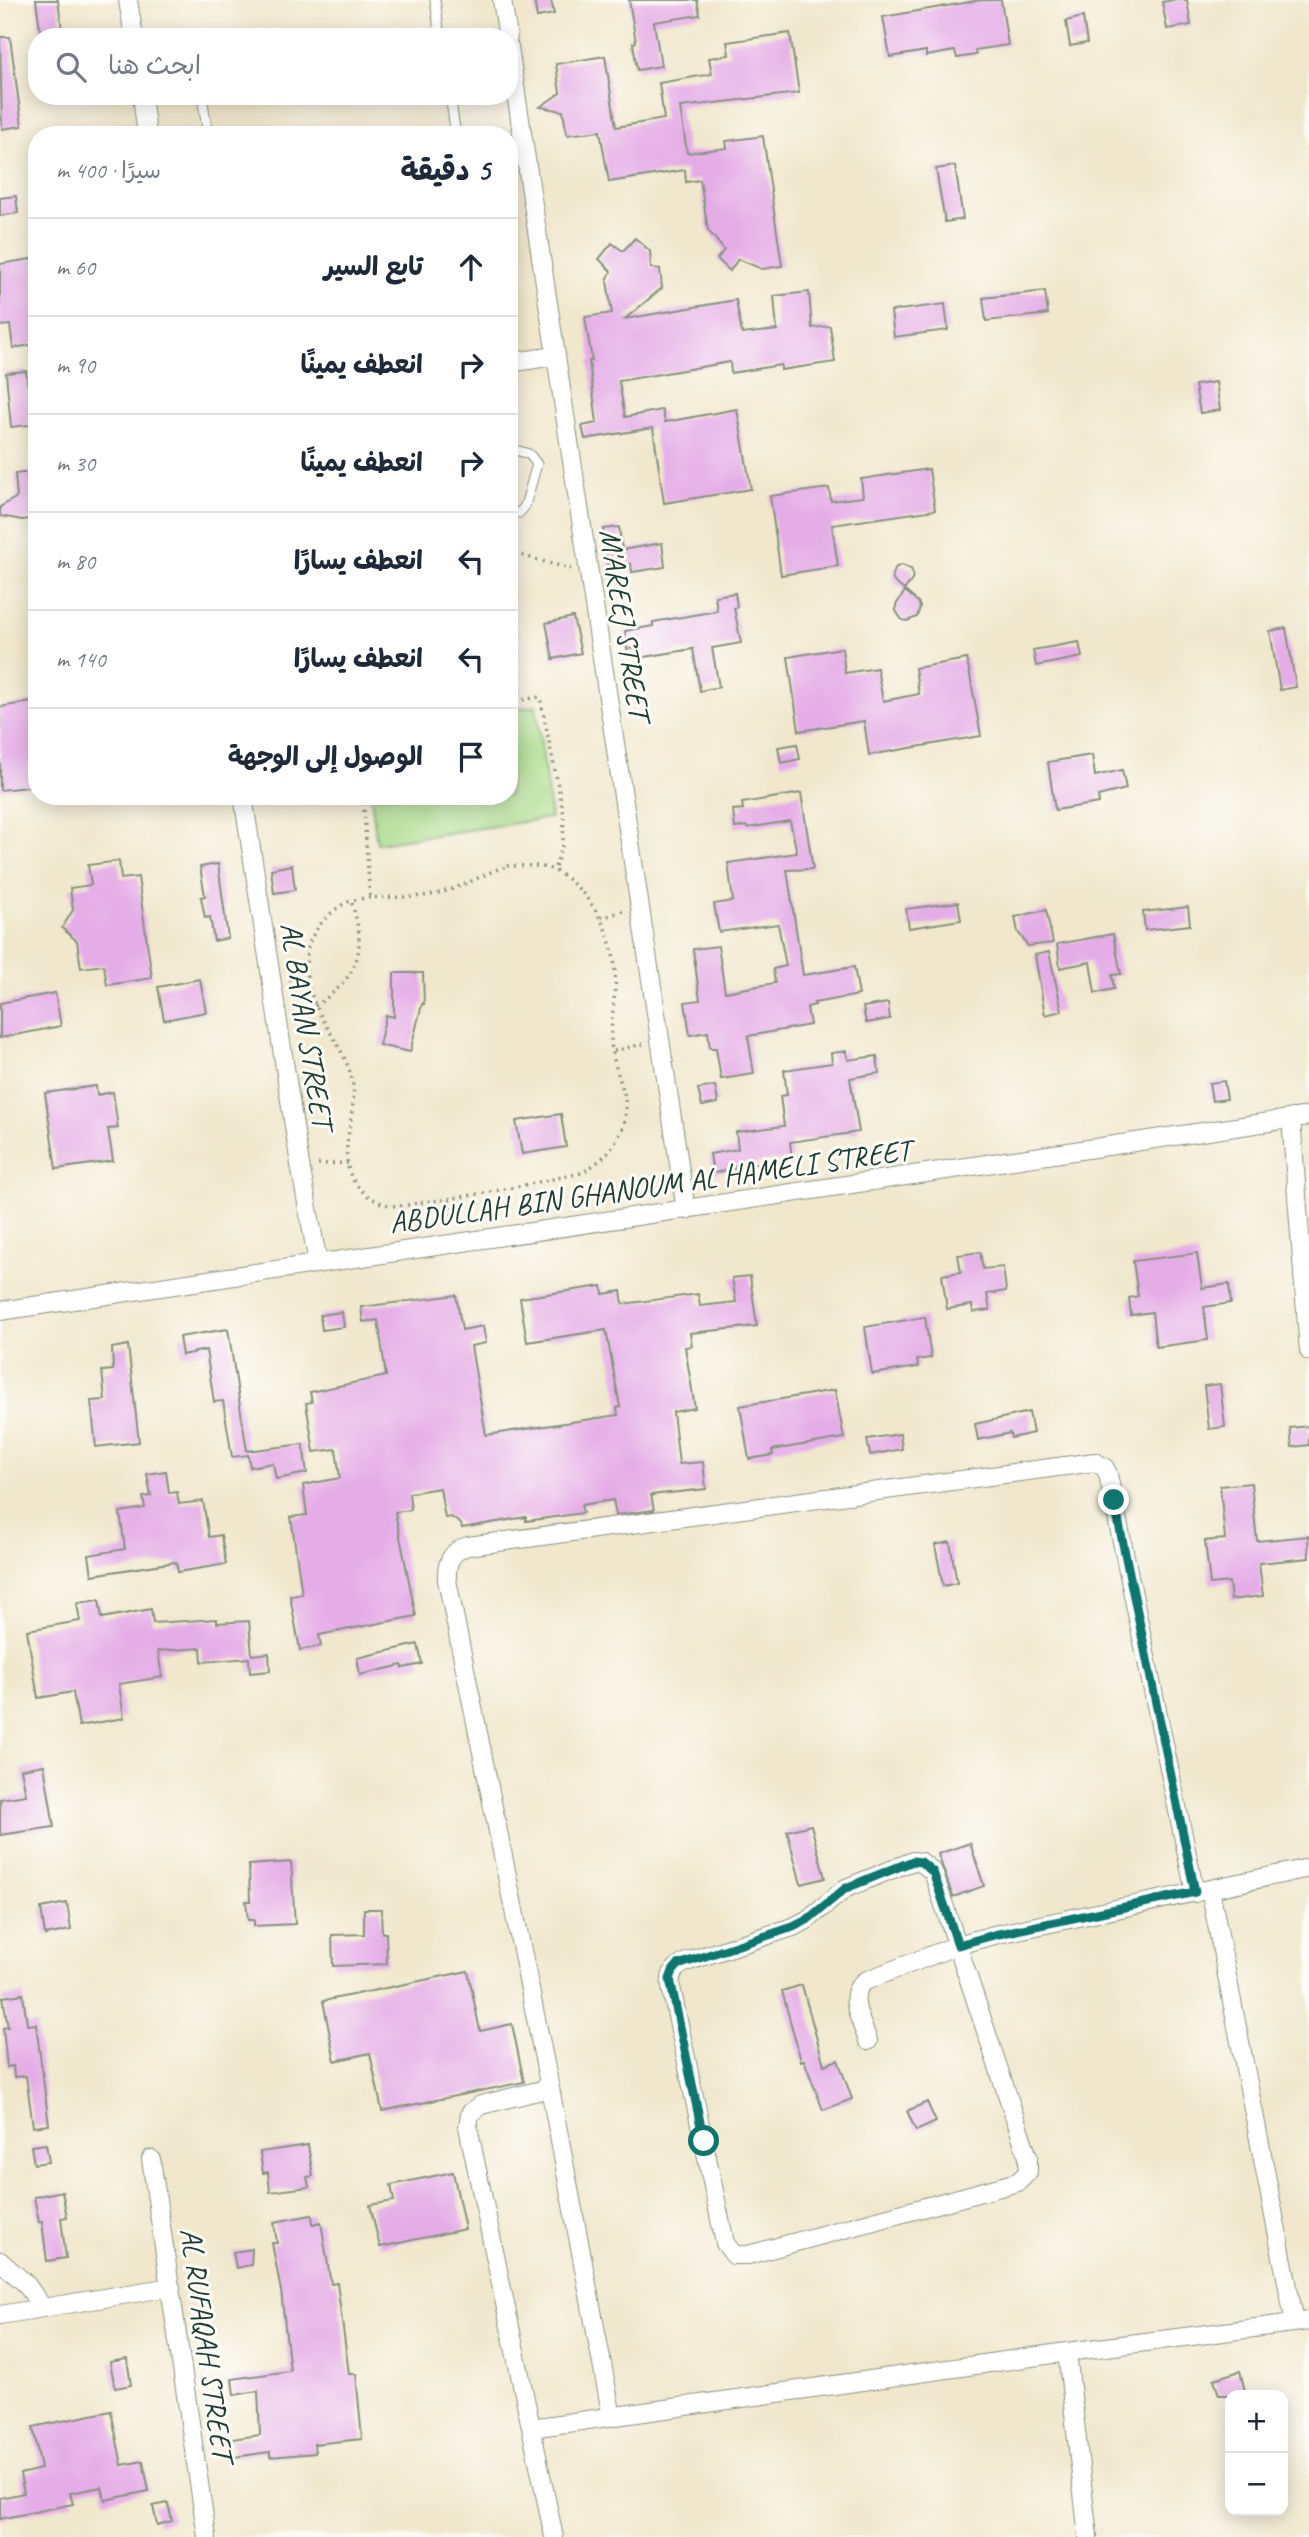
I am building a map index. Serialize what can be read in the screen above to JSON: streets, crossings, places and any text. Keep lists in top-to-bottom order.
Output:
{
  "streets": {
    "street": [
      "M'AREEJ STREET",
      "AL BAYAN STREET",
      "ABDULLAH BIN GHANOUM AL HAMELI STREET",
      "AL RUFAQAH STREET"
    ]
  },
  "crossings": [
    ["M'AREEJ STREET", "ABDULLAH BIN GHANOUM AL HAMELI STREET"],
    ["AL BAYAN STREET", "ABDULLAH BIN GHANOUM AL HAMELI STREET"]
  ],
  "page": {
    "search": "ابحث هنا",
    "heading": ["5 دقيقة", "سيرًا · 400 m"],
    "list": [
      ["تابع السير", "60 m"],
      ["انعطف يمينًا", "90 m"],
      ["انعطف يمينًا", "30 m"],
      ["انعطف يسارًا", "80 m"],
      ["انعطف يسارًا", "140 m"],
      "الوصول إلى الوجهة"
    ],
    "map_buttons": ["+", "−"]
  }
}
